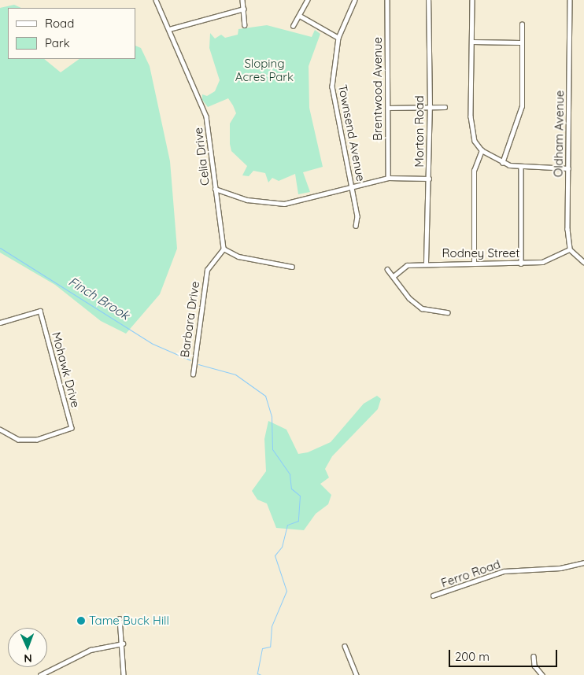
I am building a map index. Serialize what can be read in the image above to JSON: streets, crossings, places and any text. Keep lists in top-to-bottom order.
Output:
{
  "streets": {
    "street": [
      "Brentwood Avenue",
      "Morton Road",
      "Townsend Avenue",
      "Oldham Avenue",
      "Celia Drive",
      "Rodney Street",
      "Barbara Drive",
      "Mohawk Drive",
      "Ferro Road"
    ]
  },
  "crossings": [
    ["Morton Road", "Rodney Street"],
    ["Oldham Avenue", "Rodney Street"],
    ["Celia Drive", "Barbara Drive"]
  ],
  "water": ["Finch Brook"],
  "parks": ["Sloping Acres Park"],
  "places": ["Tame Buck Hill"],
  "legend": ["Road", "Park"],
  "scale_bar": "200 m",
  "north": "bottom"
}
